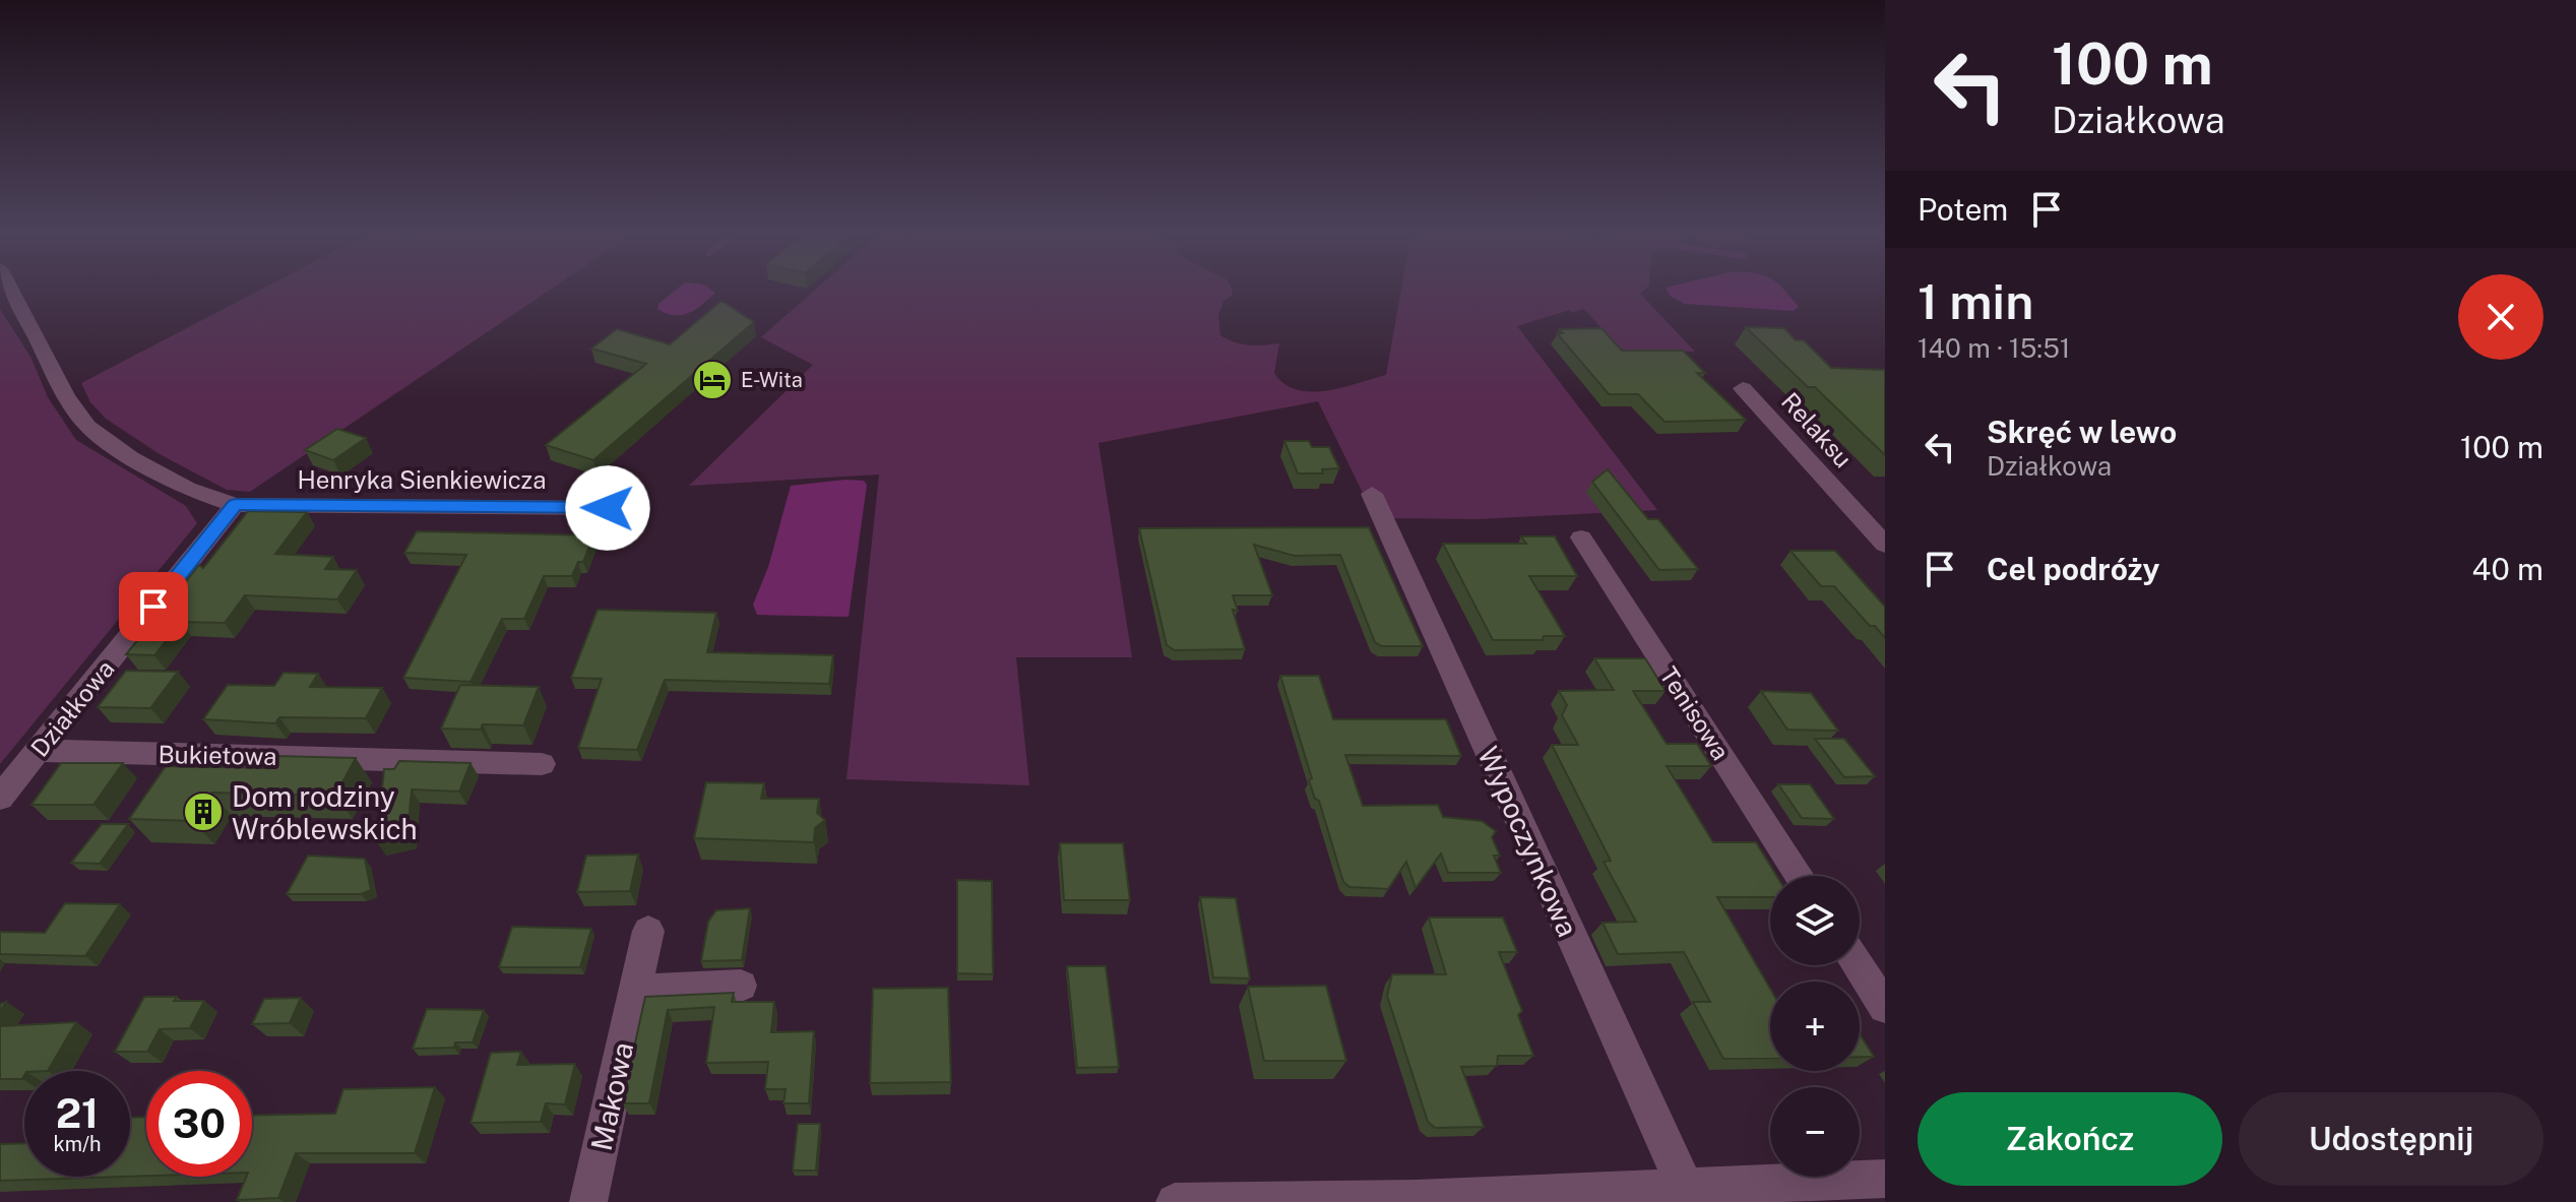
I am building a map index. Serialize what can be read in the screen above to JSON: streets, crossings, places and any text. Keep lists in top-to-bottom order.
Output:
{
  "streets": {
    "street": [
      "Relaksu",
      "Henryka Sienkiewicza",
      "Działkowa",
      "Tenisowa",
      "Bukietowa",
      "Wypoczynkowa",
      "Makowa"
    ]
  },
  "crossings": [
    ["Henryka Sienkiewicza", "Działkowa"],
    ["Działkowa", "Bukietowa"]
  ],
  "places": {
    "hotel": ["E-Wita"],
    "building": ["Dom rodziny Wróblewskich"]
  },
  "page": {
    "turn": ["100 m", "Działkowa"],
    "then": "Potem",
    "heading": ["1 min", "140 m · 15:51"],
    "list": [
      {
        "name": "Skręć w lewo",
        "note": "Działkowa",
        "value": "100 m"
      },
      {
        "name": "Cel podróży",
        "value": "40 m"
      }
    ],
    "map_buttons": ["+", "−"],
    "speed": "21 km/h",
    "limit": "30",
    "buttons": ["Zakończ", "Udostępnij"]
  }
}
